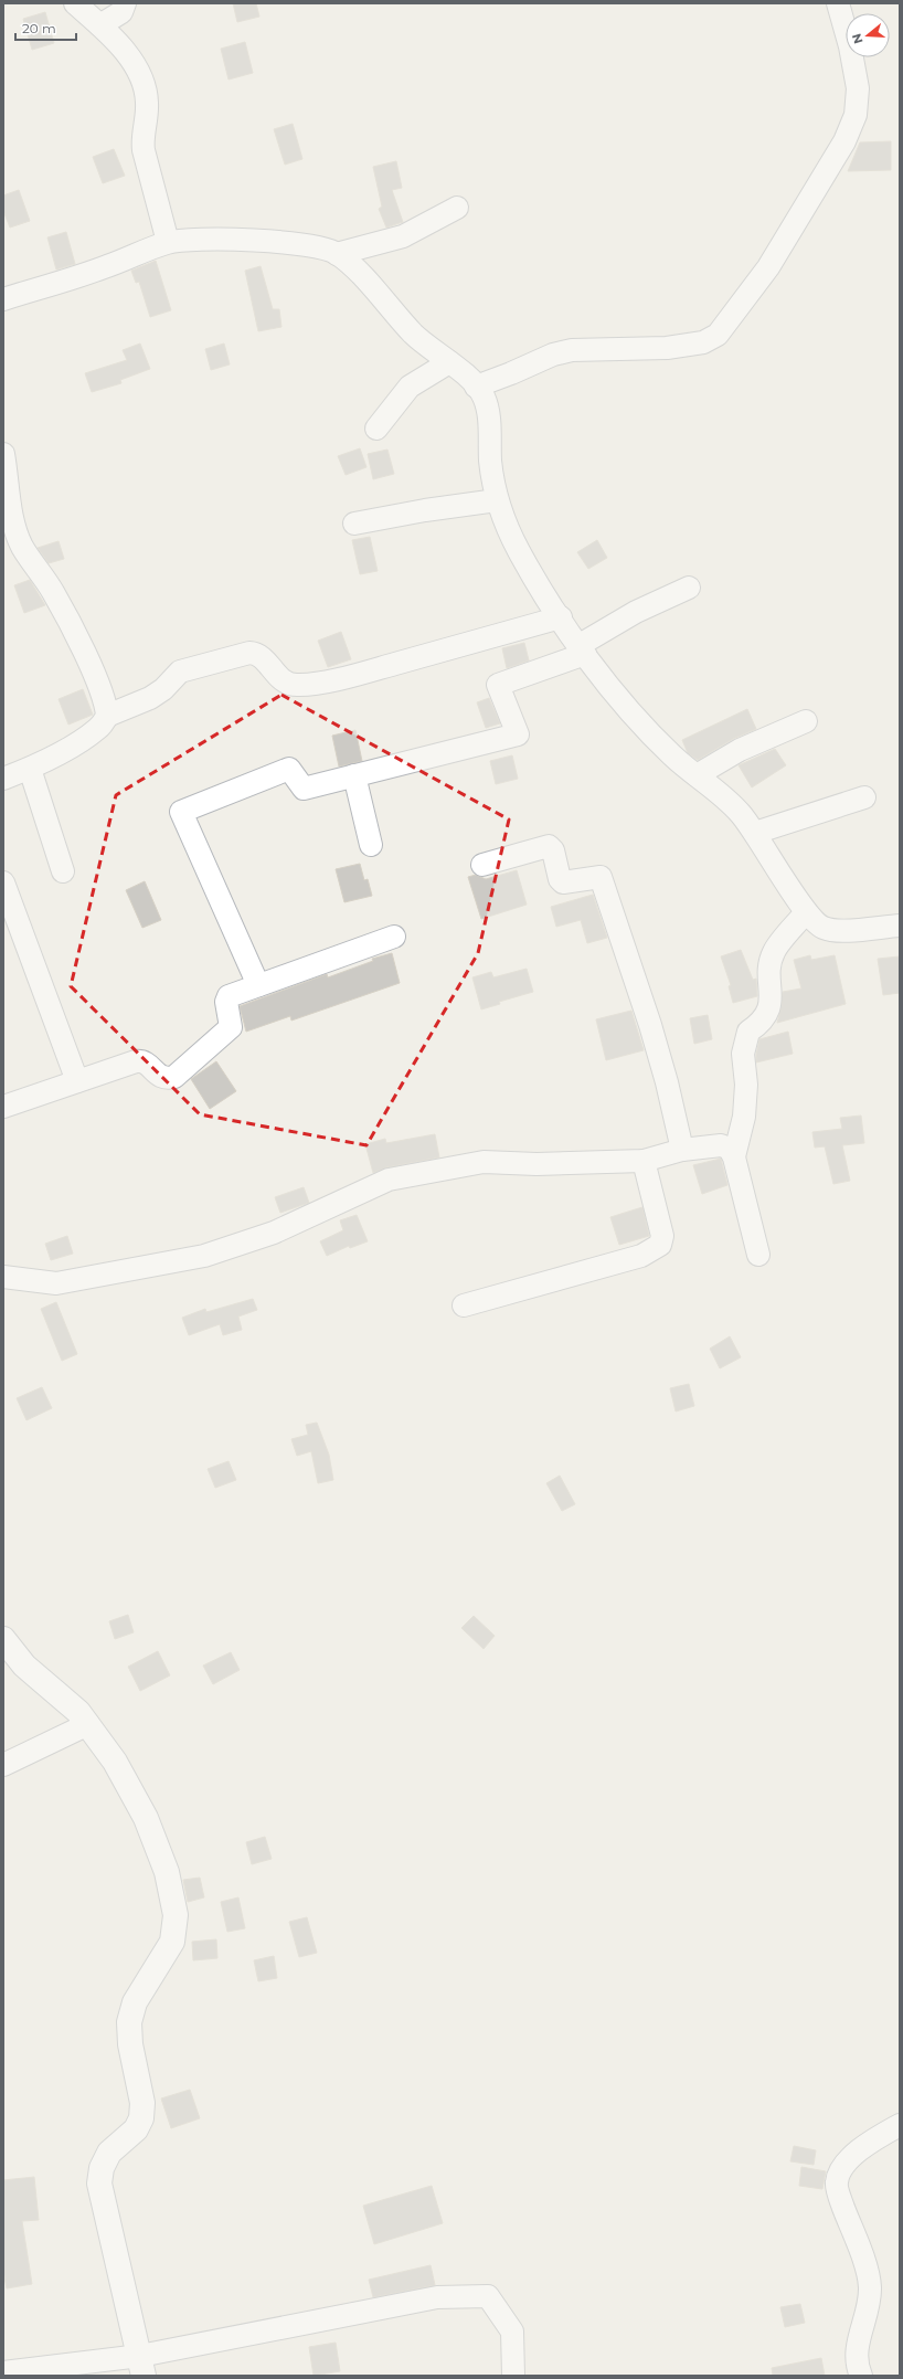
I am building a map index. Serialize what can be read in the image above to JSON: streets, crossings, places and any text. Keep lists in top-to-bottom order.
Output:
{
  "scale_bar": "20 m",
  "north": "left"
}
